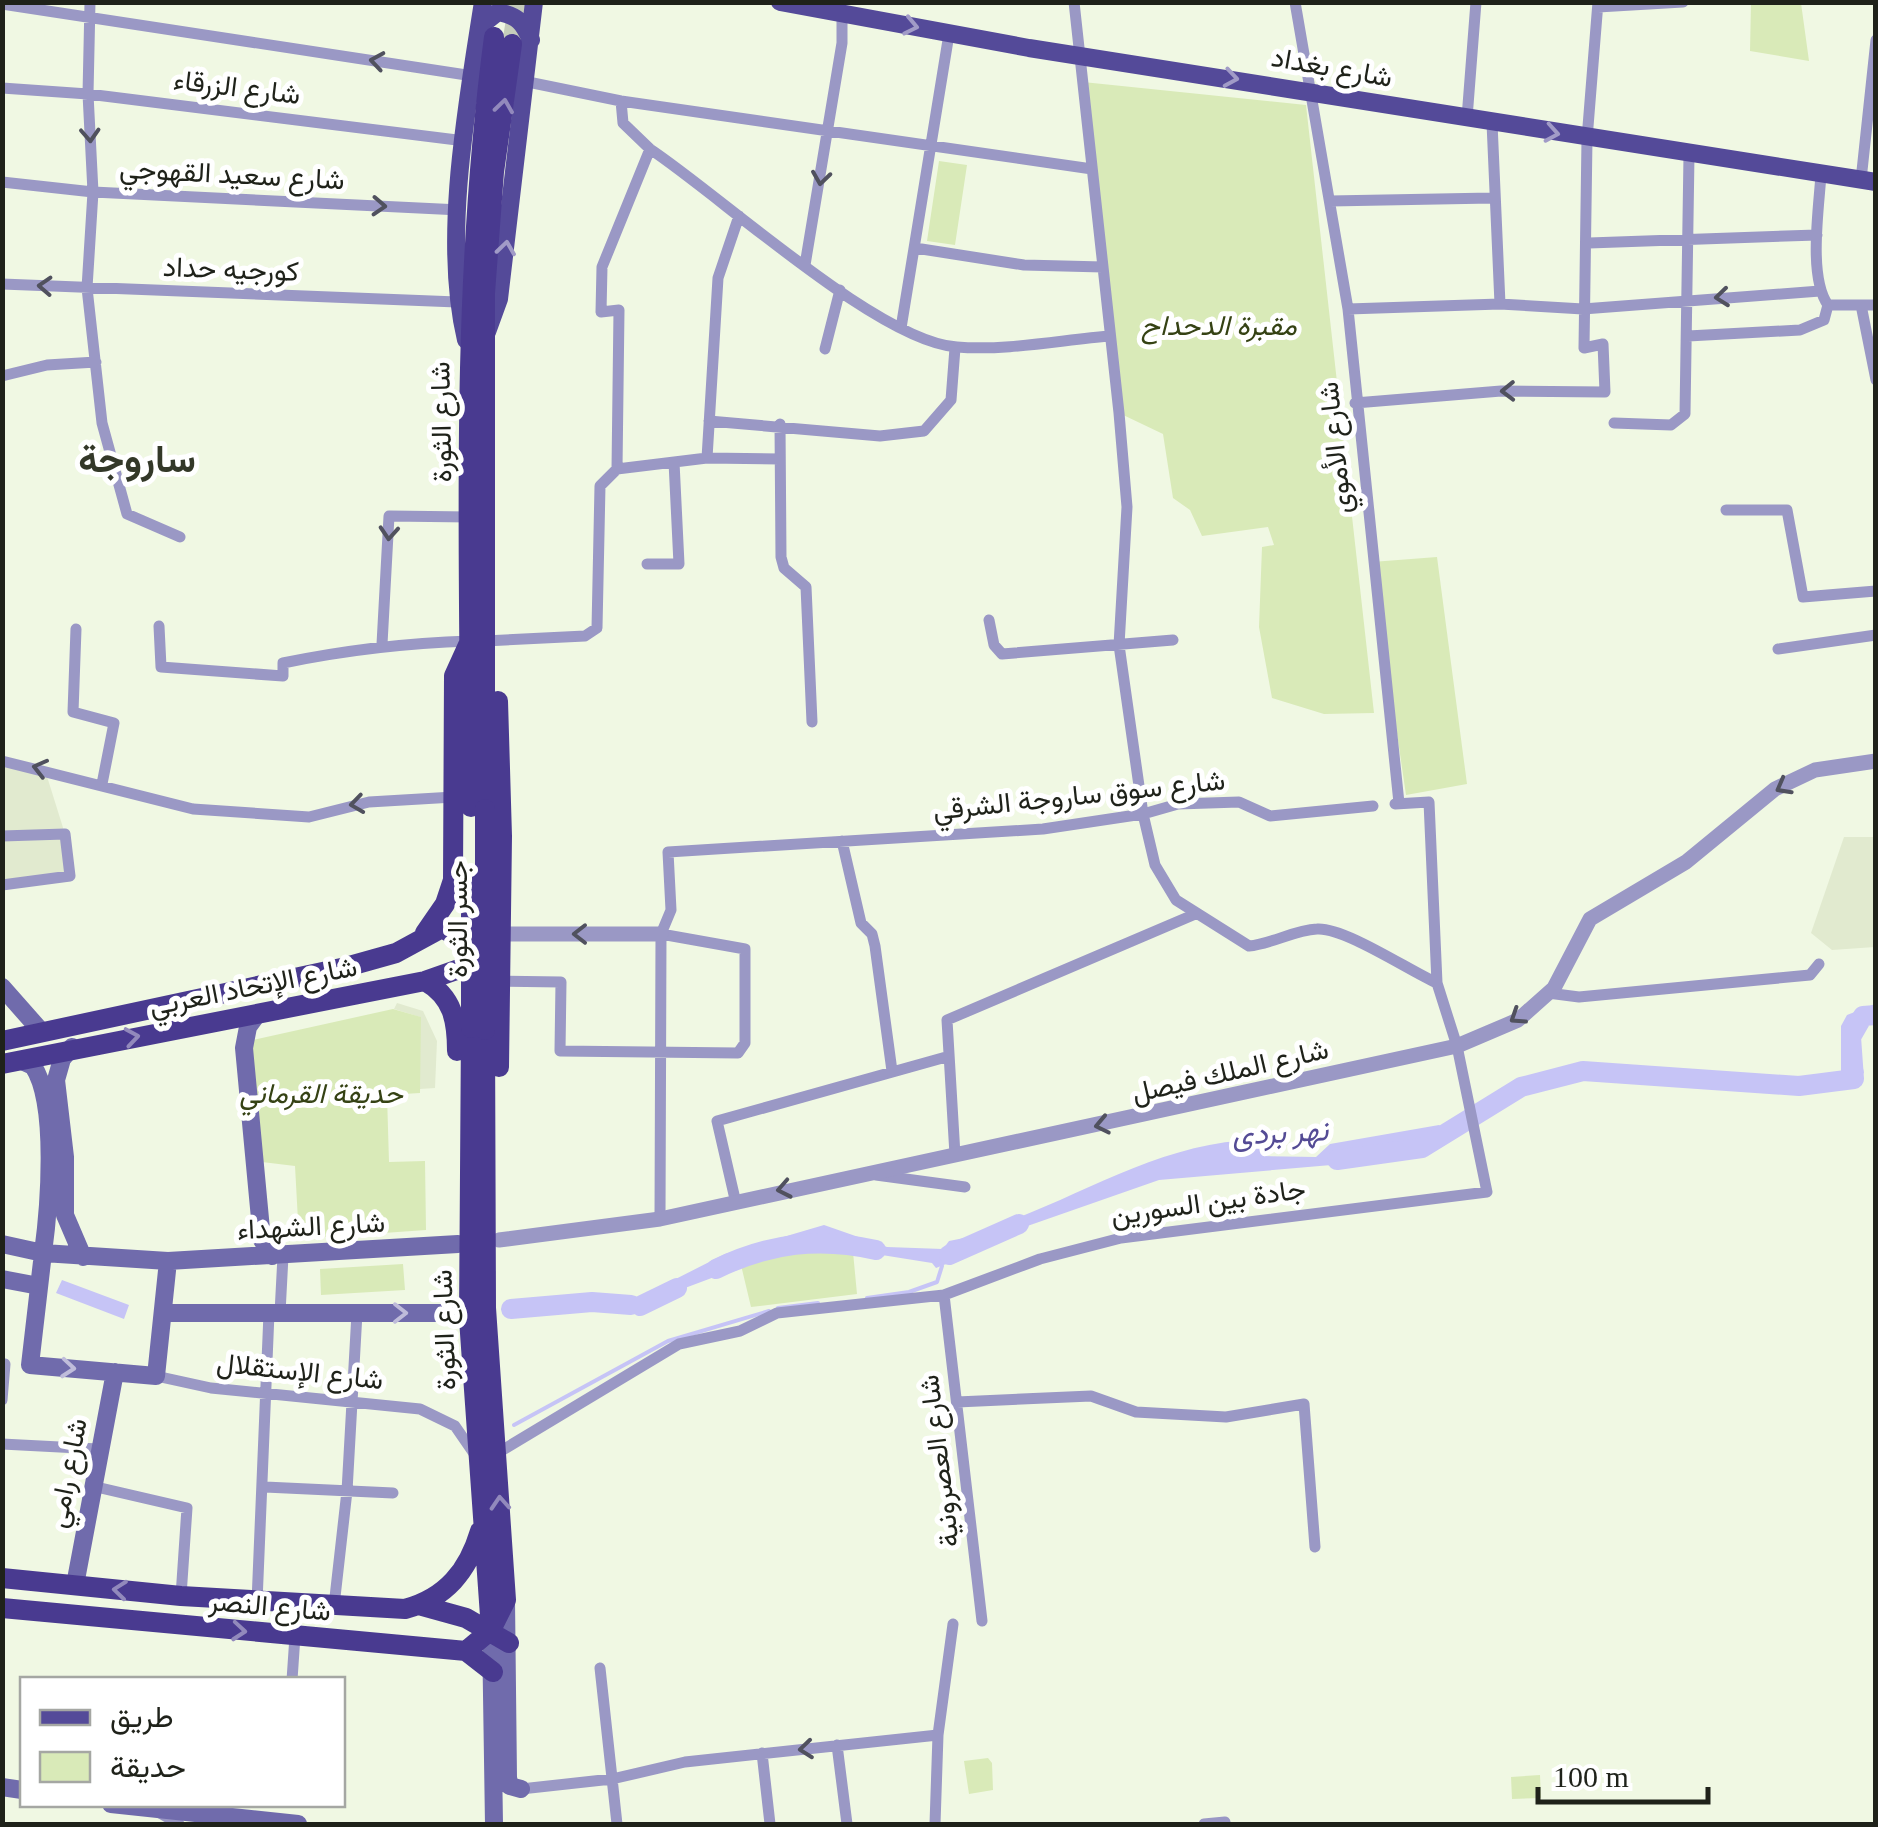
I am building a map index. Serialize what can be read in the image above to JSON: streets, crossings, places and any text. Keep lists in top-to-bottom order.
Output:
{
  "streets": {
    "highway": [
      "شارع الثورة",
      "جسر الثورة",
      "شارع الإتحاد العربي",
      "شارع النصر"
    ],
    "main road": ["شارع بغداد", "شارع الشهداء", "شارع رامي"],
    "street": [
      "شارع الزرقاء",
      "شارع سعيد القهوجي",
      "كورجيه حداد",
      "شارع الأموي",
      "شارع سوق ساروجة الشرقي",
      "شارع الملك فيصل",
      "جادة بين السورين",
      "شارع الإستقلال",
      "شارع العصرونية"
    ]
  },
  "crossings": [
    ["شارع بغداد", "شارع الأموي"],
    ["شارع الثورة", "جسر الثورة"],
    ["شارع الثورة", "جادة بين السورين"],
    ["شارع الثورة", "شارع الإستقلال"],
    ["شارع الملك فيصل", "جادة بين السورين"],
    ["جادة بين السورين", "شارع الإستقلال"],
    ["جادة بين السورين", "شارع العصرونية"],
    ["شارع رامي", "شارع النصر"]
  ],
  "one_way": ["شارع بغداد", "شارع سعيد القهوجي", "شارع الملك فيصل"],
  "districts": ["ساروجة"],
  "water": ["نهر بردى"],
  "parks": ["مقبرة الدحداح", "حديقة القرماني"],
  "legend": ["طريق", "حديقة"],
  "scale_bar": "100 m"
}
